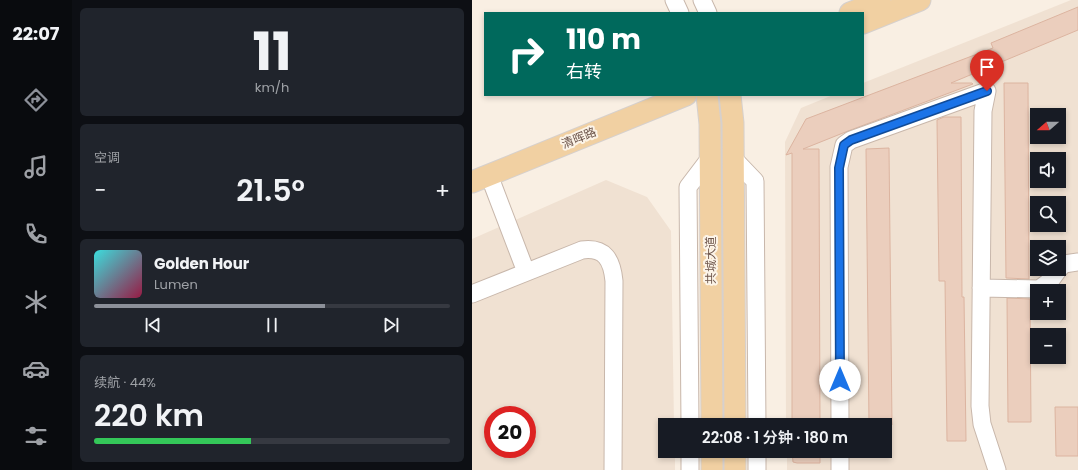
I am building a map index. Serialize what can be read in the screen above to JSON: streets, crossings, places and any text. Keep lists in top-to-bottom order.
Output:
{
  "streets": {
    "main road": ["清晖路", "共城大道"]
  },
  "north": "left",
  "page": {
    "tabs": "22:07",
    "tile": [
      ["11", "km/h"],
      "空调",
      ["续航 · 44%", "220 km"]
    ],
    "turn": ["110 m", "右转"],
    "map_buttons": ["+", "−"],
    "heat": ["−", "21.5°", "+"],
    "song": ["Golden Hour", "Lumen"],
    "limit": "20",
    "trip": "22:08 · 1 分钟 · 180 m"
  }
}
